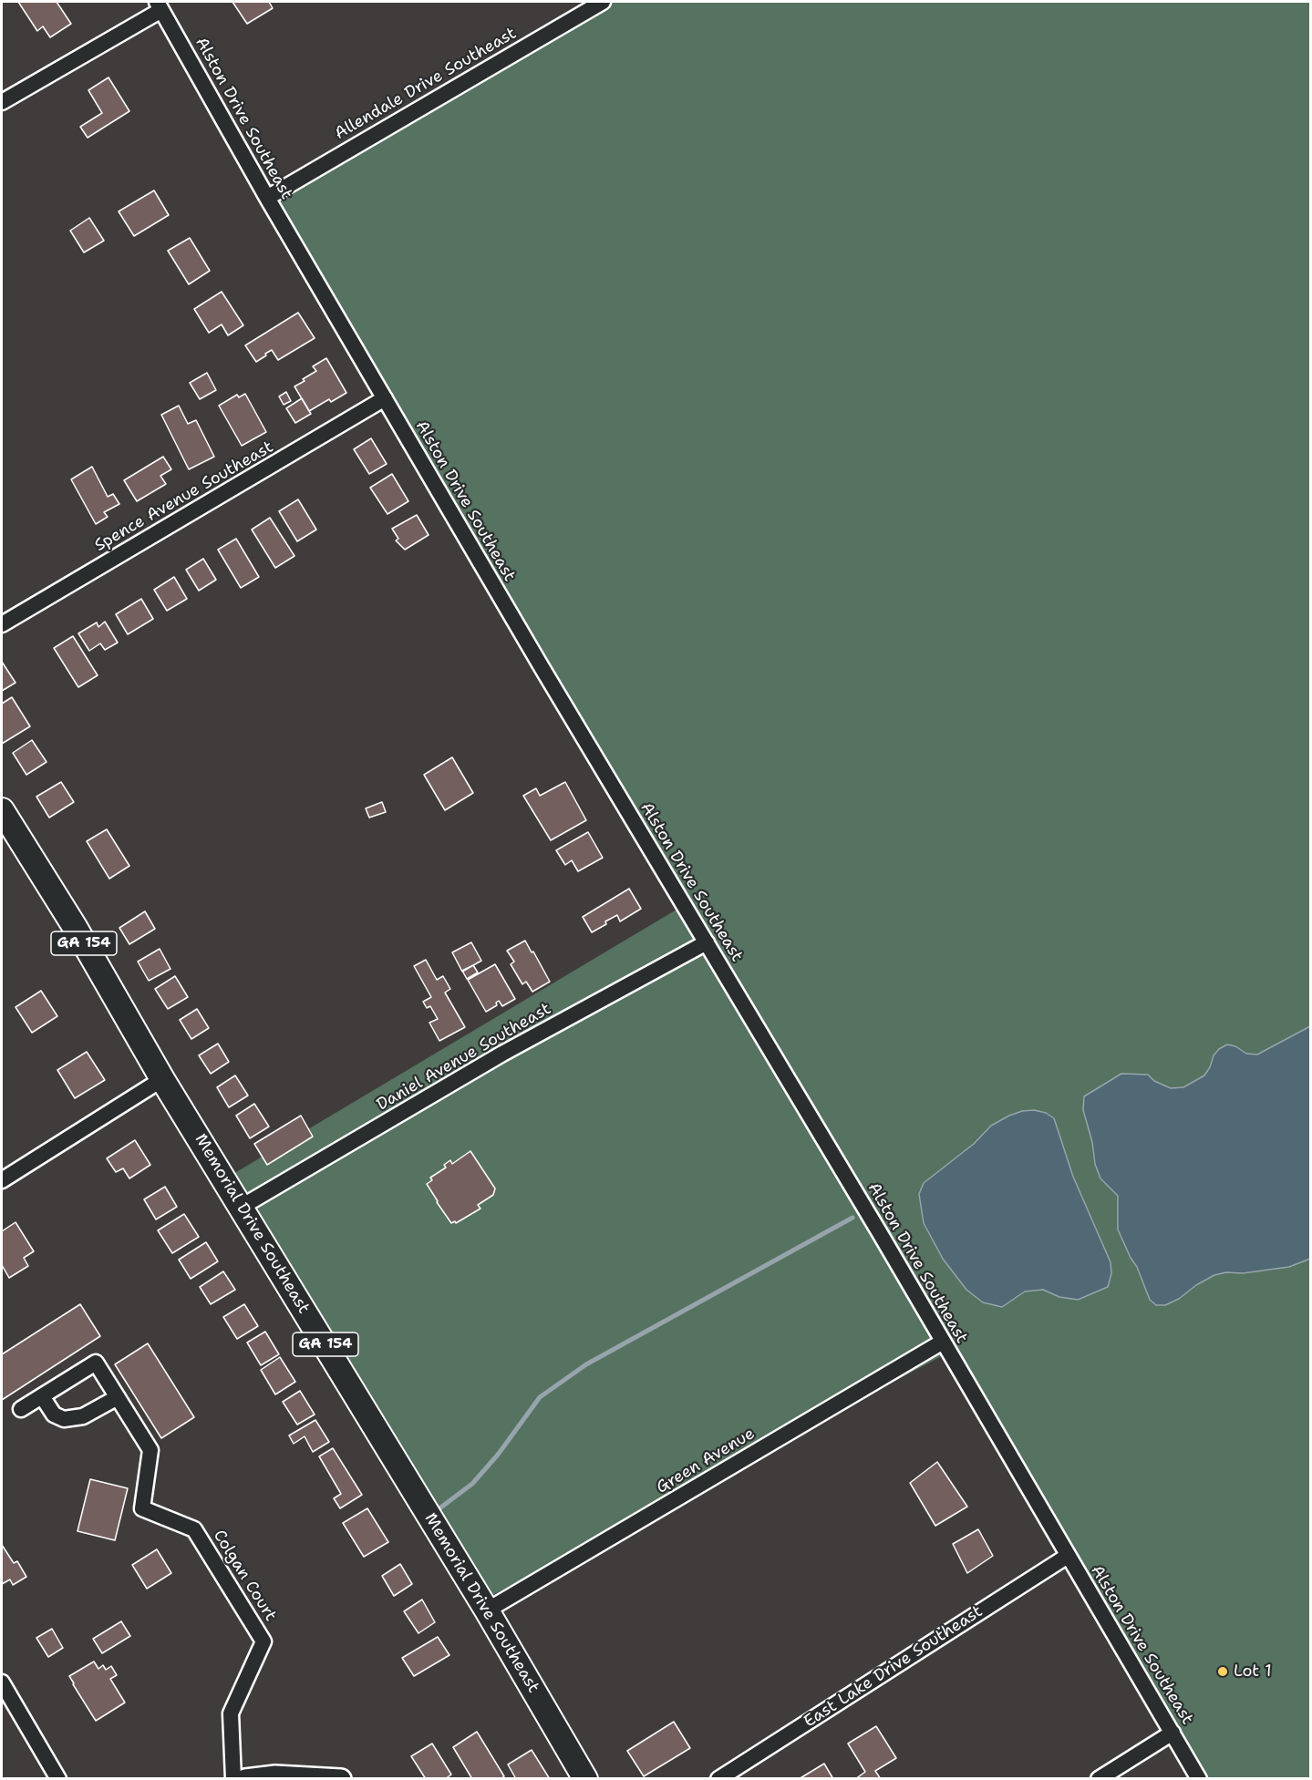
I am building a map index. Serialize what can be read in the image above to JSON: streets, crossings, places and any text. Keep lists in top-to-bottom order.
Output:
{
  "streets": {
    "main road": ["GA 154", "Memorial Drive Southeast"],
    "street": [
      "Allendale Drive Southeast",
      "Alston Drive Southeast",
      "Spence Avenue Southeast",
      "Daniel Avenue Southeast",
      "Green Avenue",
      "Colgan Court",
      "East Lake Drive Southeast"
    ]
  },
  "crossings": [
    ["Allendale Drive Southeast", "Alston Drive Southeast"],
    ["Alston Drive Southeast", "Spence Avenue Southeast"],
    ["Alston Drive Southeast", "Daniel Avenue Southeast"],
    ["Alston Drive Southeast", "Green Avenue"],
    ["Alston Drive Southeast", "East Lake Drive Southeast"],
    ["Daniel Avenue Southeast", "Memorial Drive Southeast"],
    ["Memorial Drive Southeast", "Green Avenue"]
  ],
  "places": ["Lot 1"]
}
